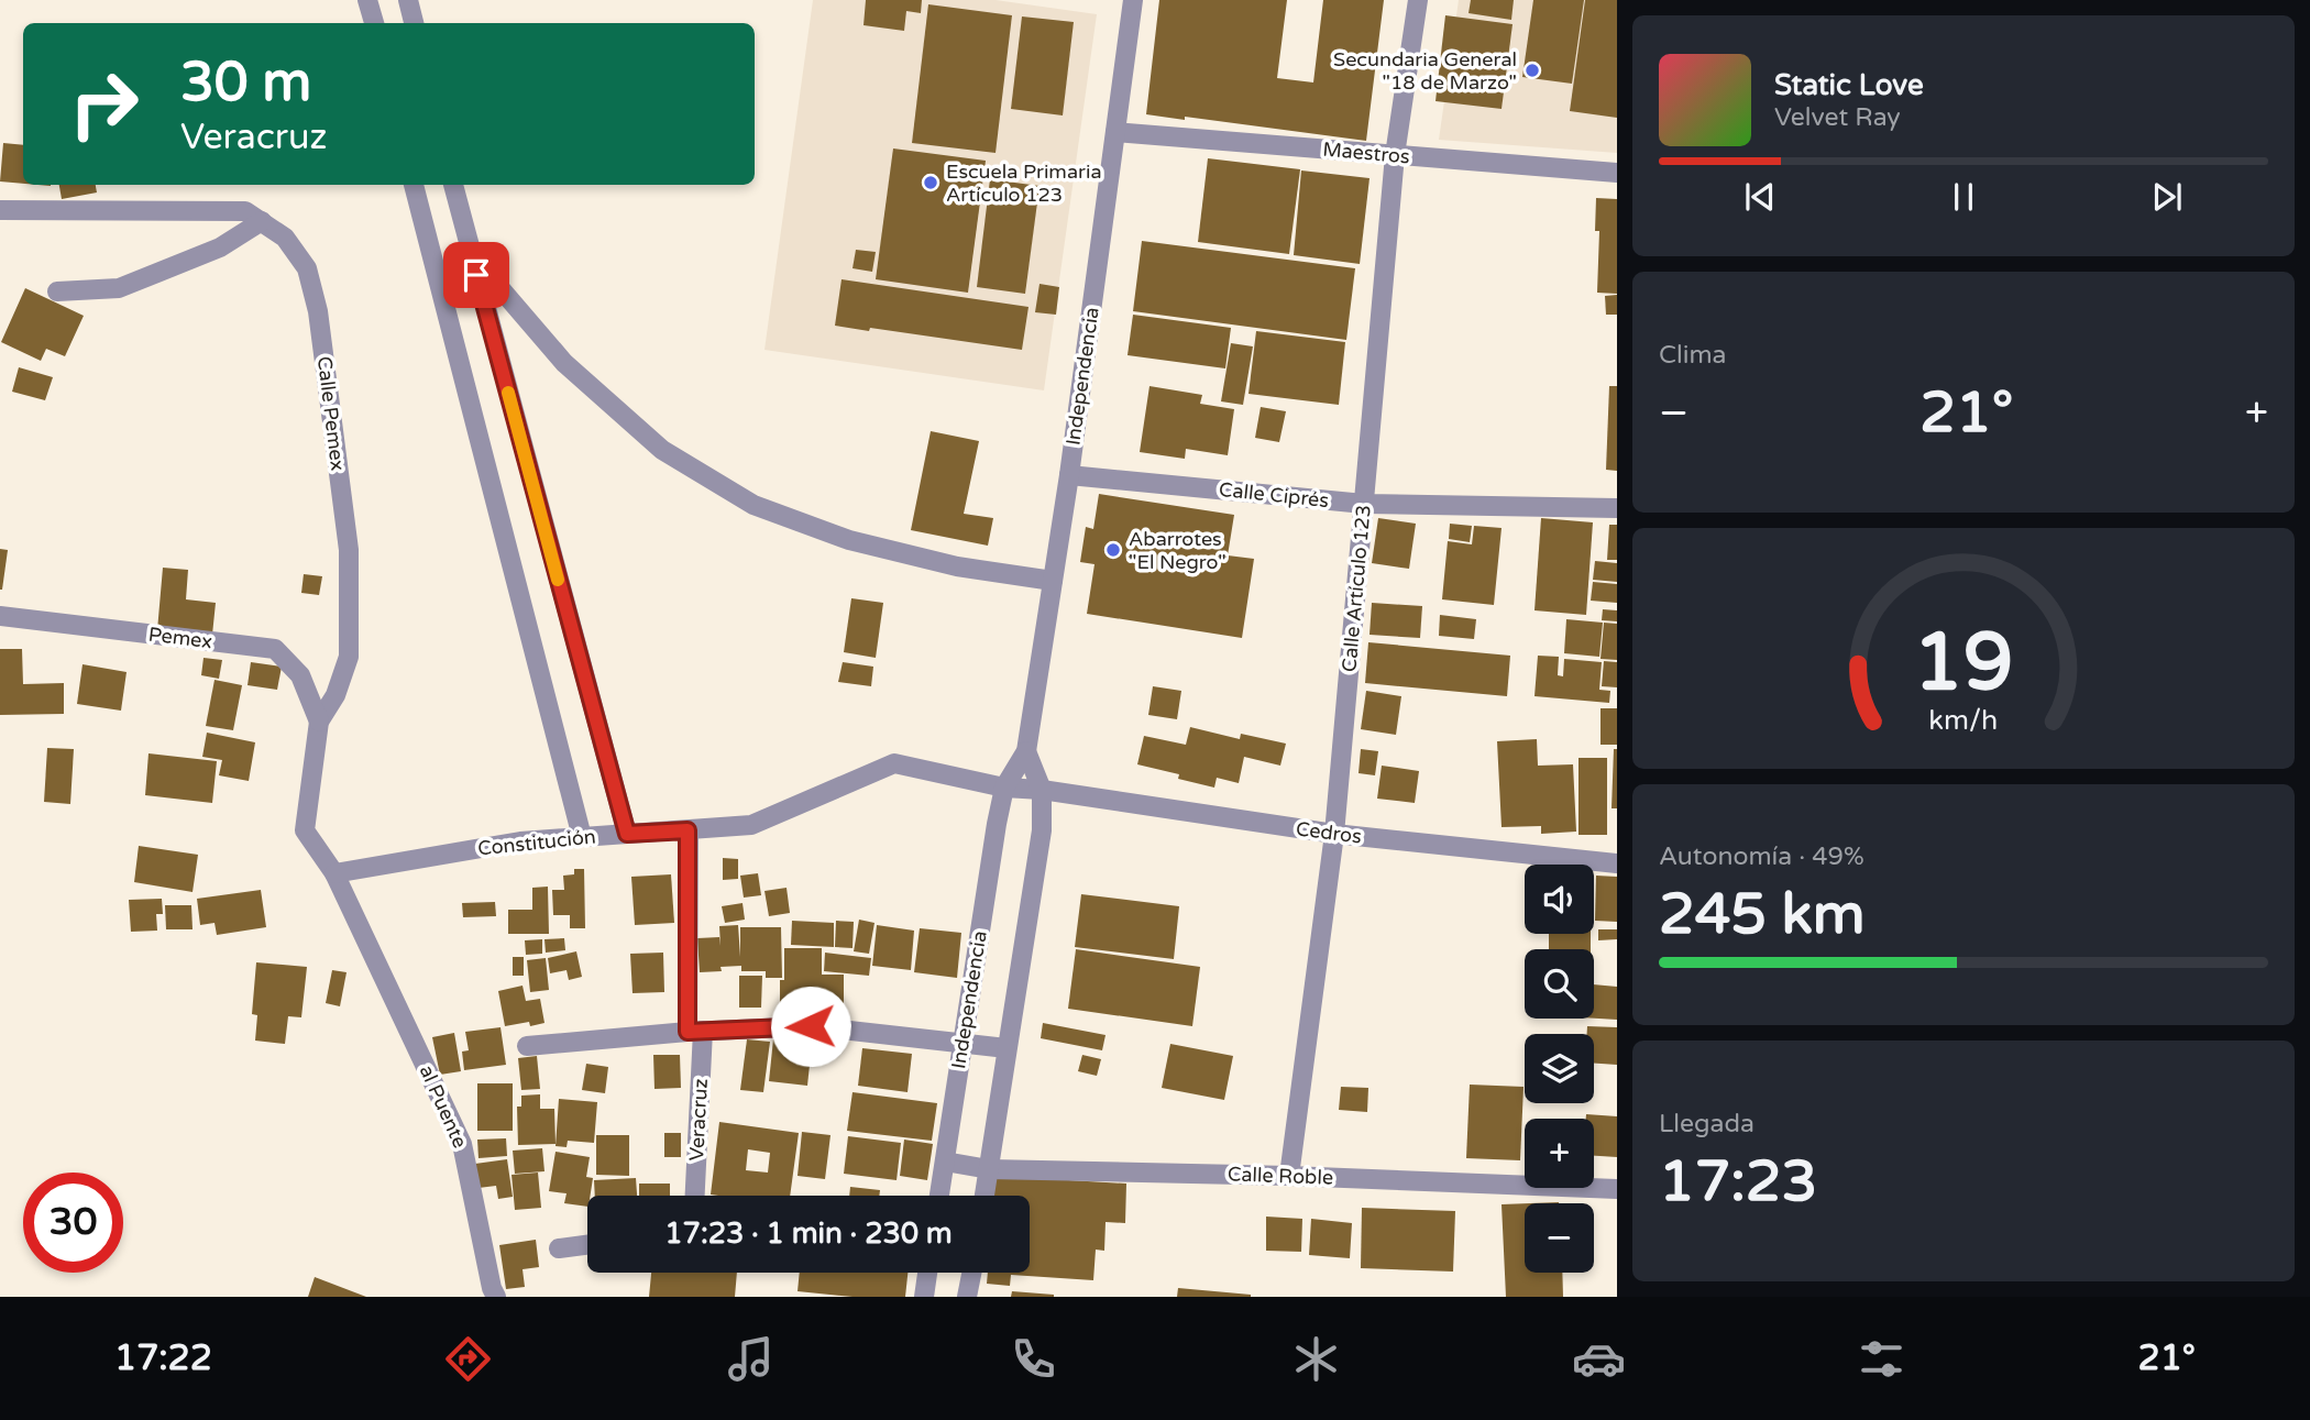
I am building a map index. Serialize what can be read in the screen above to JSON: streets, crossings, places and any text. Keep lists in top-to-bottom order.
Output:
{
  "streets": {
    "street": [
      "Maestros",
      "Independencia",
      "Calle Pemex",
      "Calle Ciprés",
      "Calle Artículo 123",
      "Pemex",
      "Cedros",
      "Constitución",
      "al Puente",
      "Veracruz",
      "Calle Roble"
    ]
  },
  "crossings": [
    ["Maestros", "Independencia"],
    ["Maestros", "Calle Artículo 123"],
    ["Independencia", "Calle Ciprés"],
    ["Independencia", "Cedros"],
    ["Independencia", "Constitución"],
    ["Independencia", "Calle Roble"],
    ["Calle Pemex", "Pemex"],
    ["Calle Pemex", "Constitución"],
    ["Calle Pemex", "al Puente"],
    ["Calle Ciprés", "Calle Artículo 123"],
    ["Calle Artículo 123", "Cedros"],
    ["Calle Artículo 123", "Calle Roble"],
    ["Cedros", "Constitución"],
    ["Constitución", "al Puente"],
    ["Constitución", "Veracruz"]
  ],
  "places": ["Secundaria General \"18 de Marzo\"", "Escuela Primaria Artículo 123", "Abarrotes \"El Negro\""],
  "page": {
    "turn": ["30 m", "Veracruz"],
    "song": ["Static Love", "Velvet Ray"],
    "tile": [
      "Clima",
      ["Autonomía · 49%", "245 km"],
      ["Llegada", "17:23"]
    ],
    "heat": ["−", "21°", "+"],
    "map_buttons": ["+", "−"],
    "limit": "30",
    "trip": "17:23 · 1 min · 230 m",
    "tabs": ["17:22", "21°"],
    "gauge": ["19", "km/h"]
  }
}
